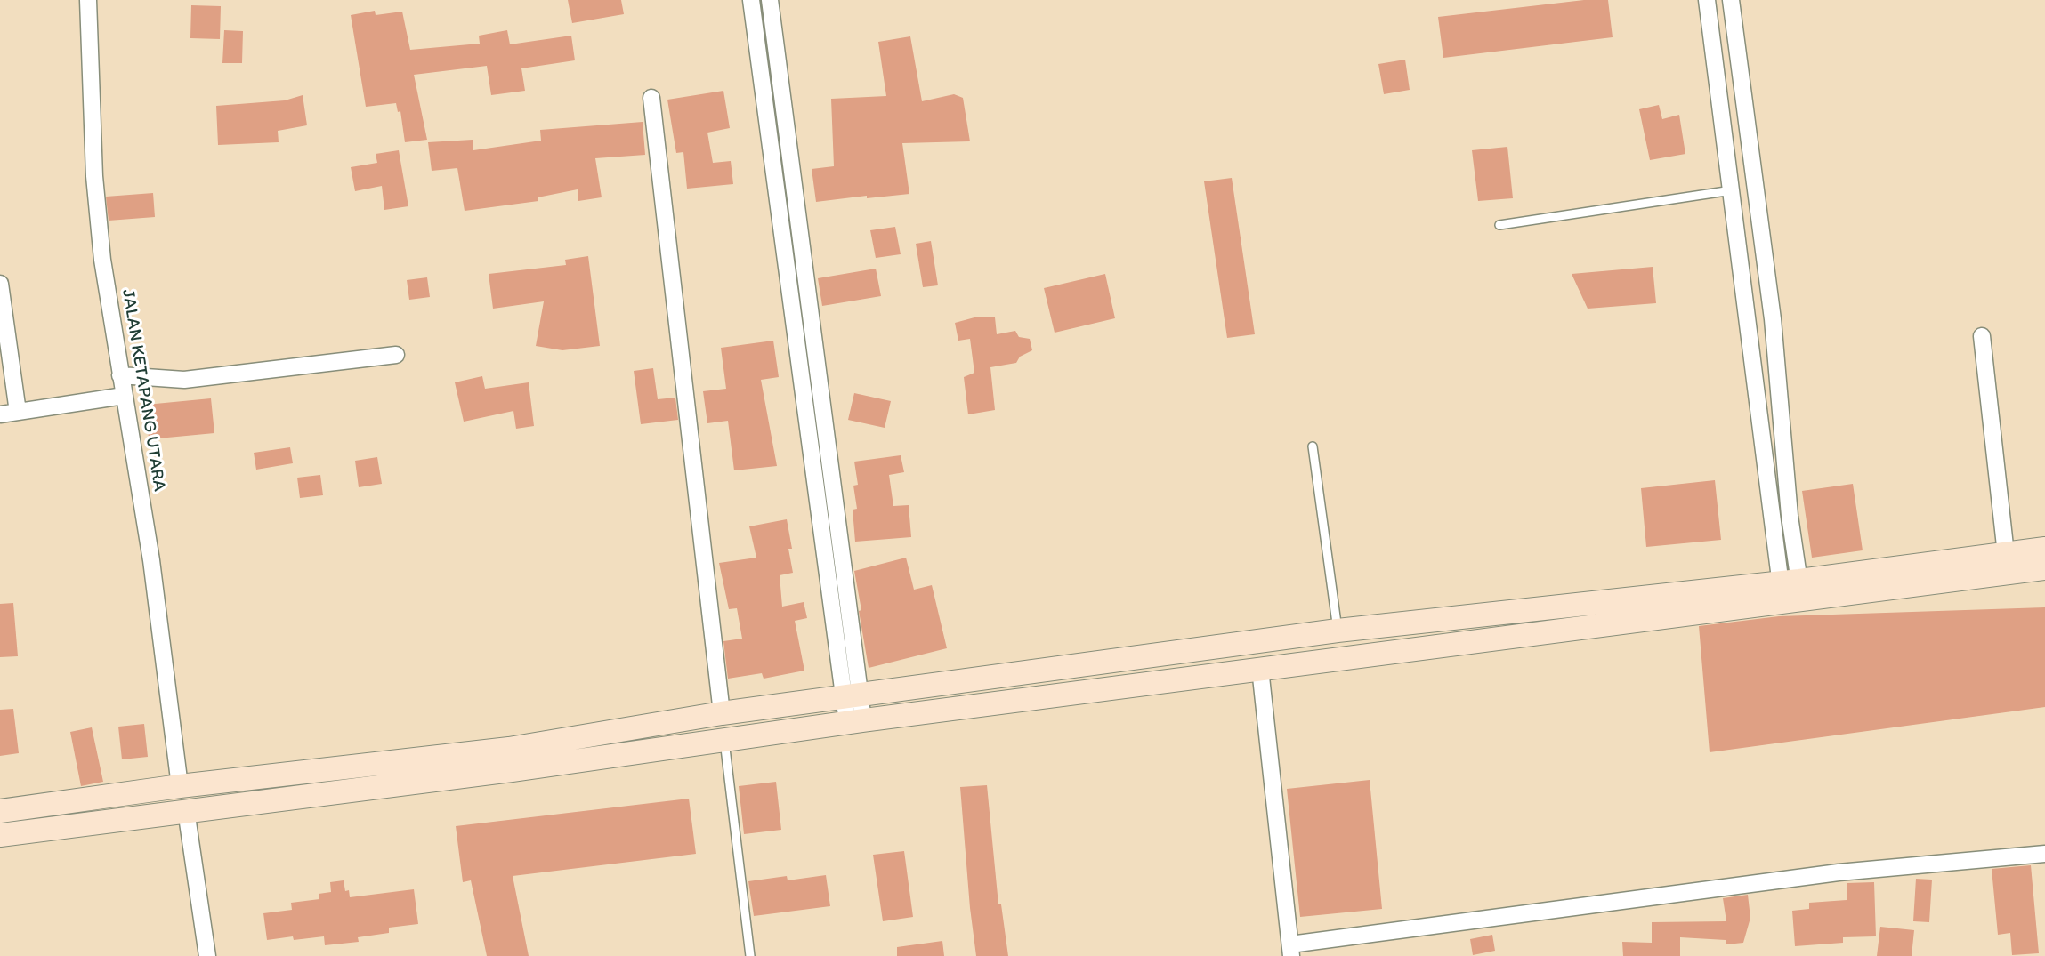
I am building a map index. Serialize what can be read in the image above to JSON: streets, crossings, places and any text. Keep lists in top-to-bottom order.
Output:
{
  "streets": {
    "street": ["JALAN KETAPANG UTARA"]
  }
}
